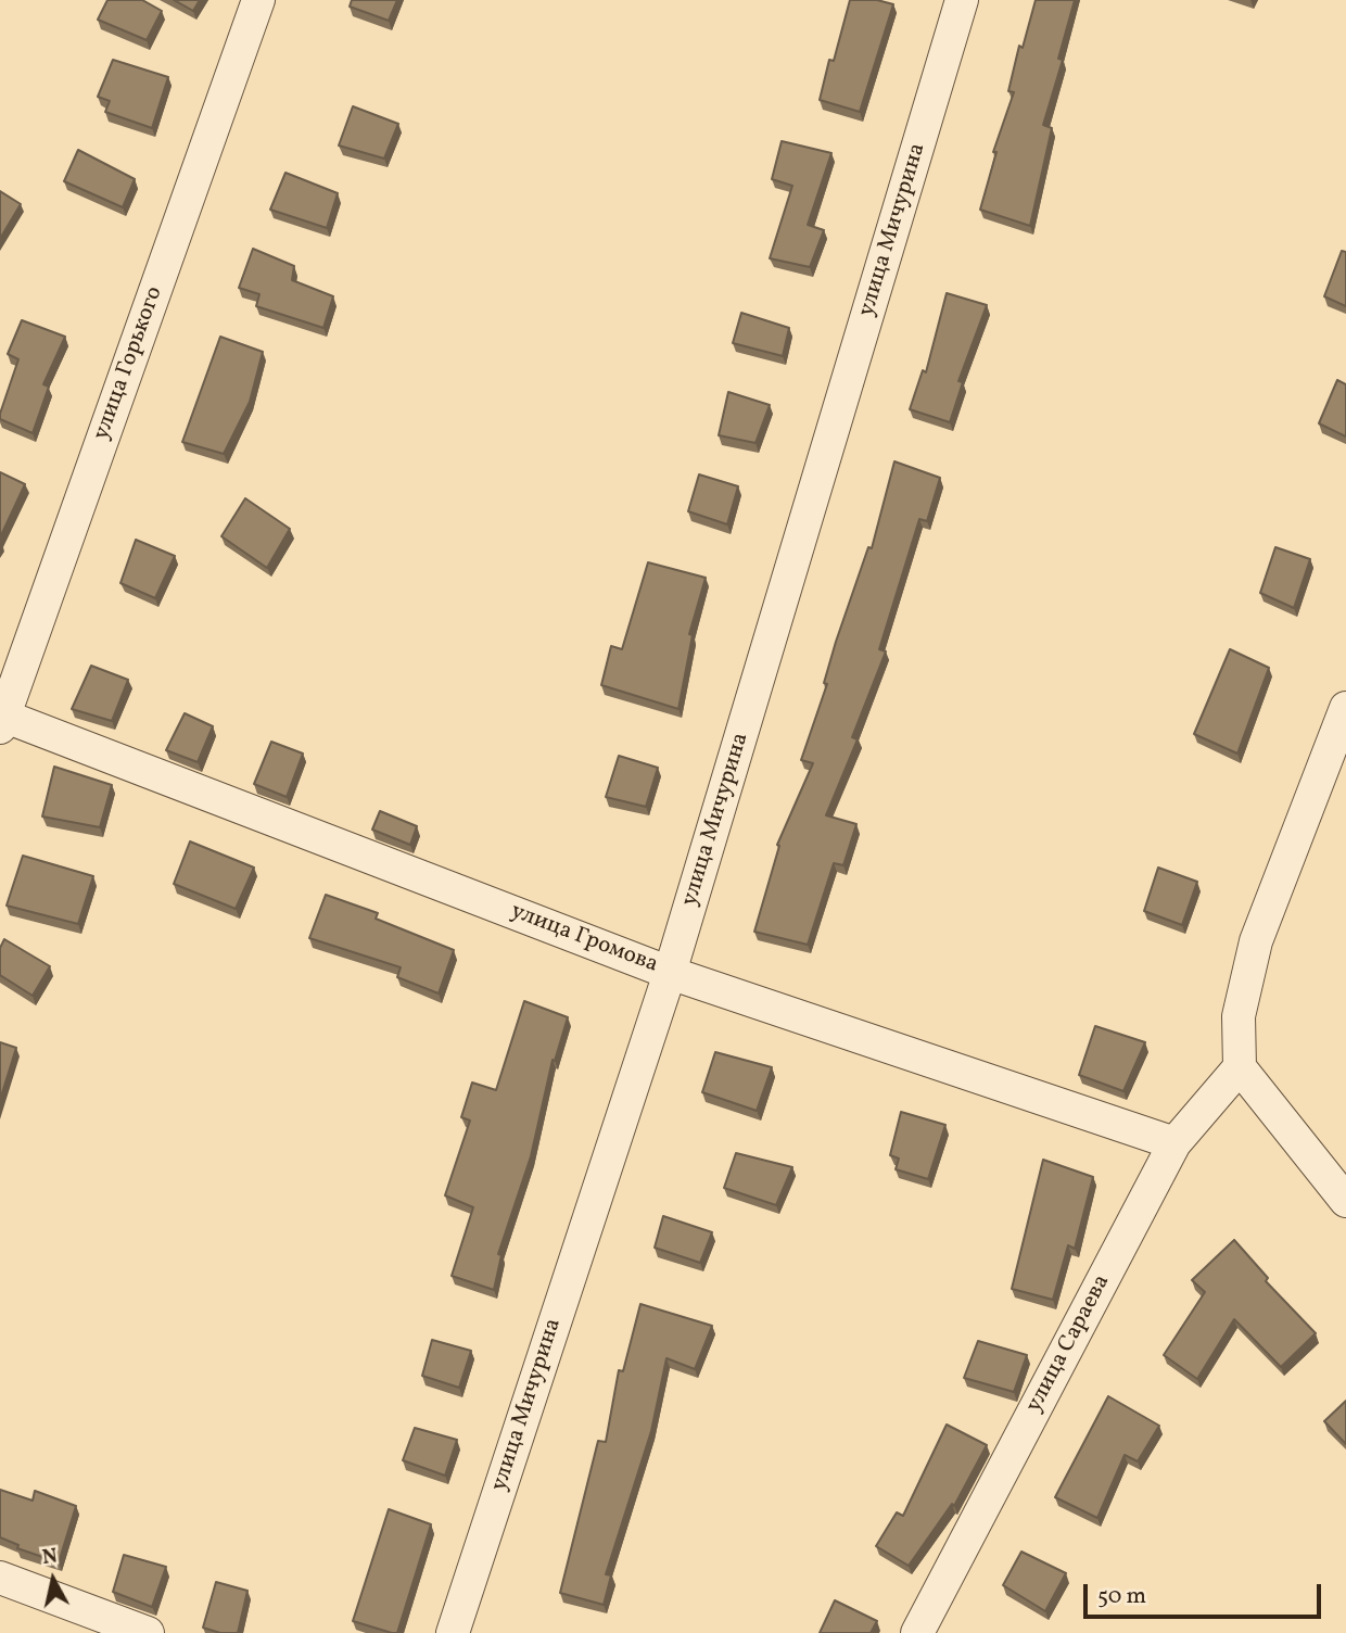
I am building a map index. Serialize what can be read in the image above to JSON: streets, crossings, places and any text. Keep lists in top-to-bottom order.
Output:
{
  "streets": {
    "street": [
      "улица Мичурина",
      "улица Горького",
      "улица Громова",
      "улица Сараева"
    ]
  },
  "crossings": [
    ["улица Мичурина", "улица Громова"],
    ["улица Горького", "улица Громова"],
    ["улица Громова", "улица Сараева"]
  ],
  "scale_bar": "50 m",
  "north": "top"
}
